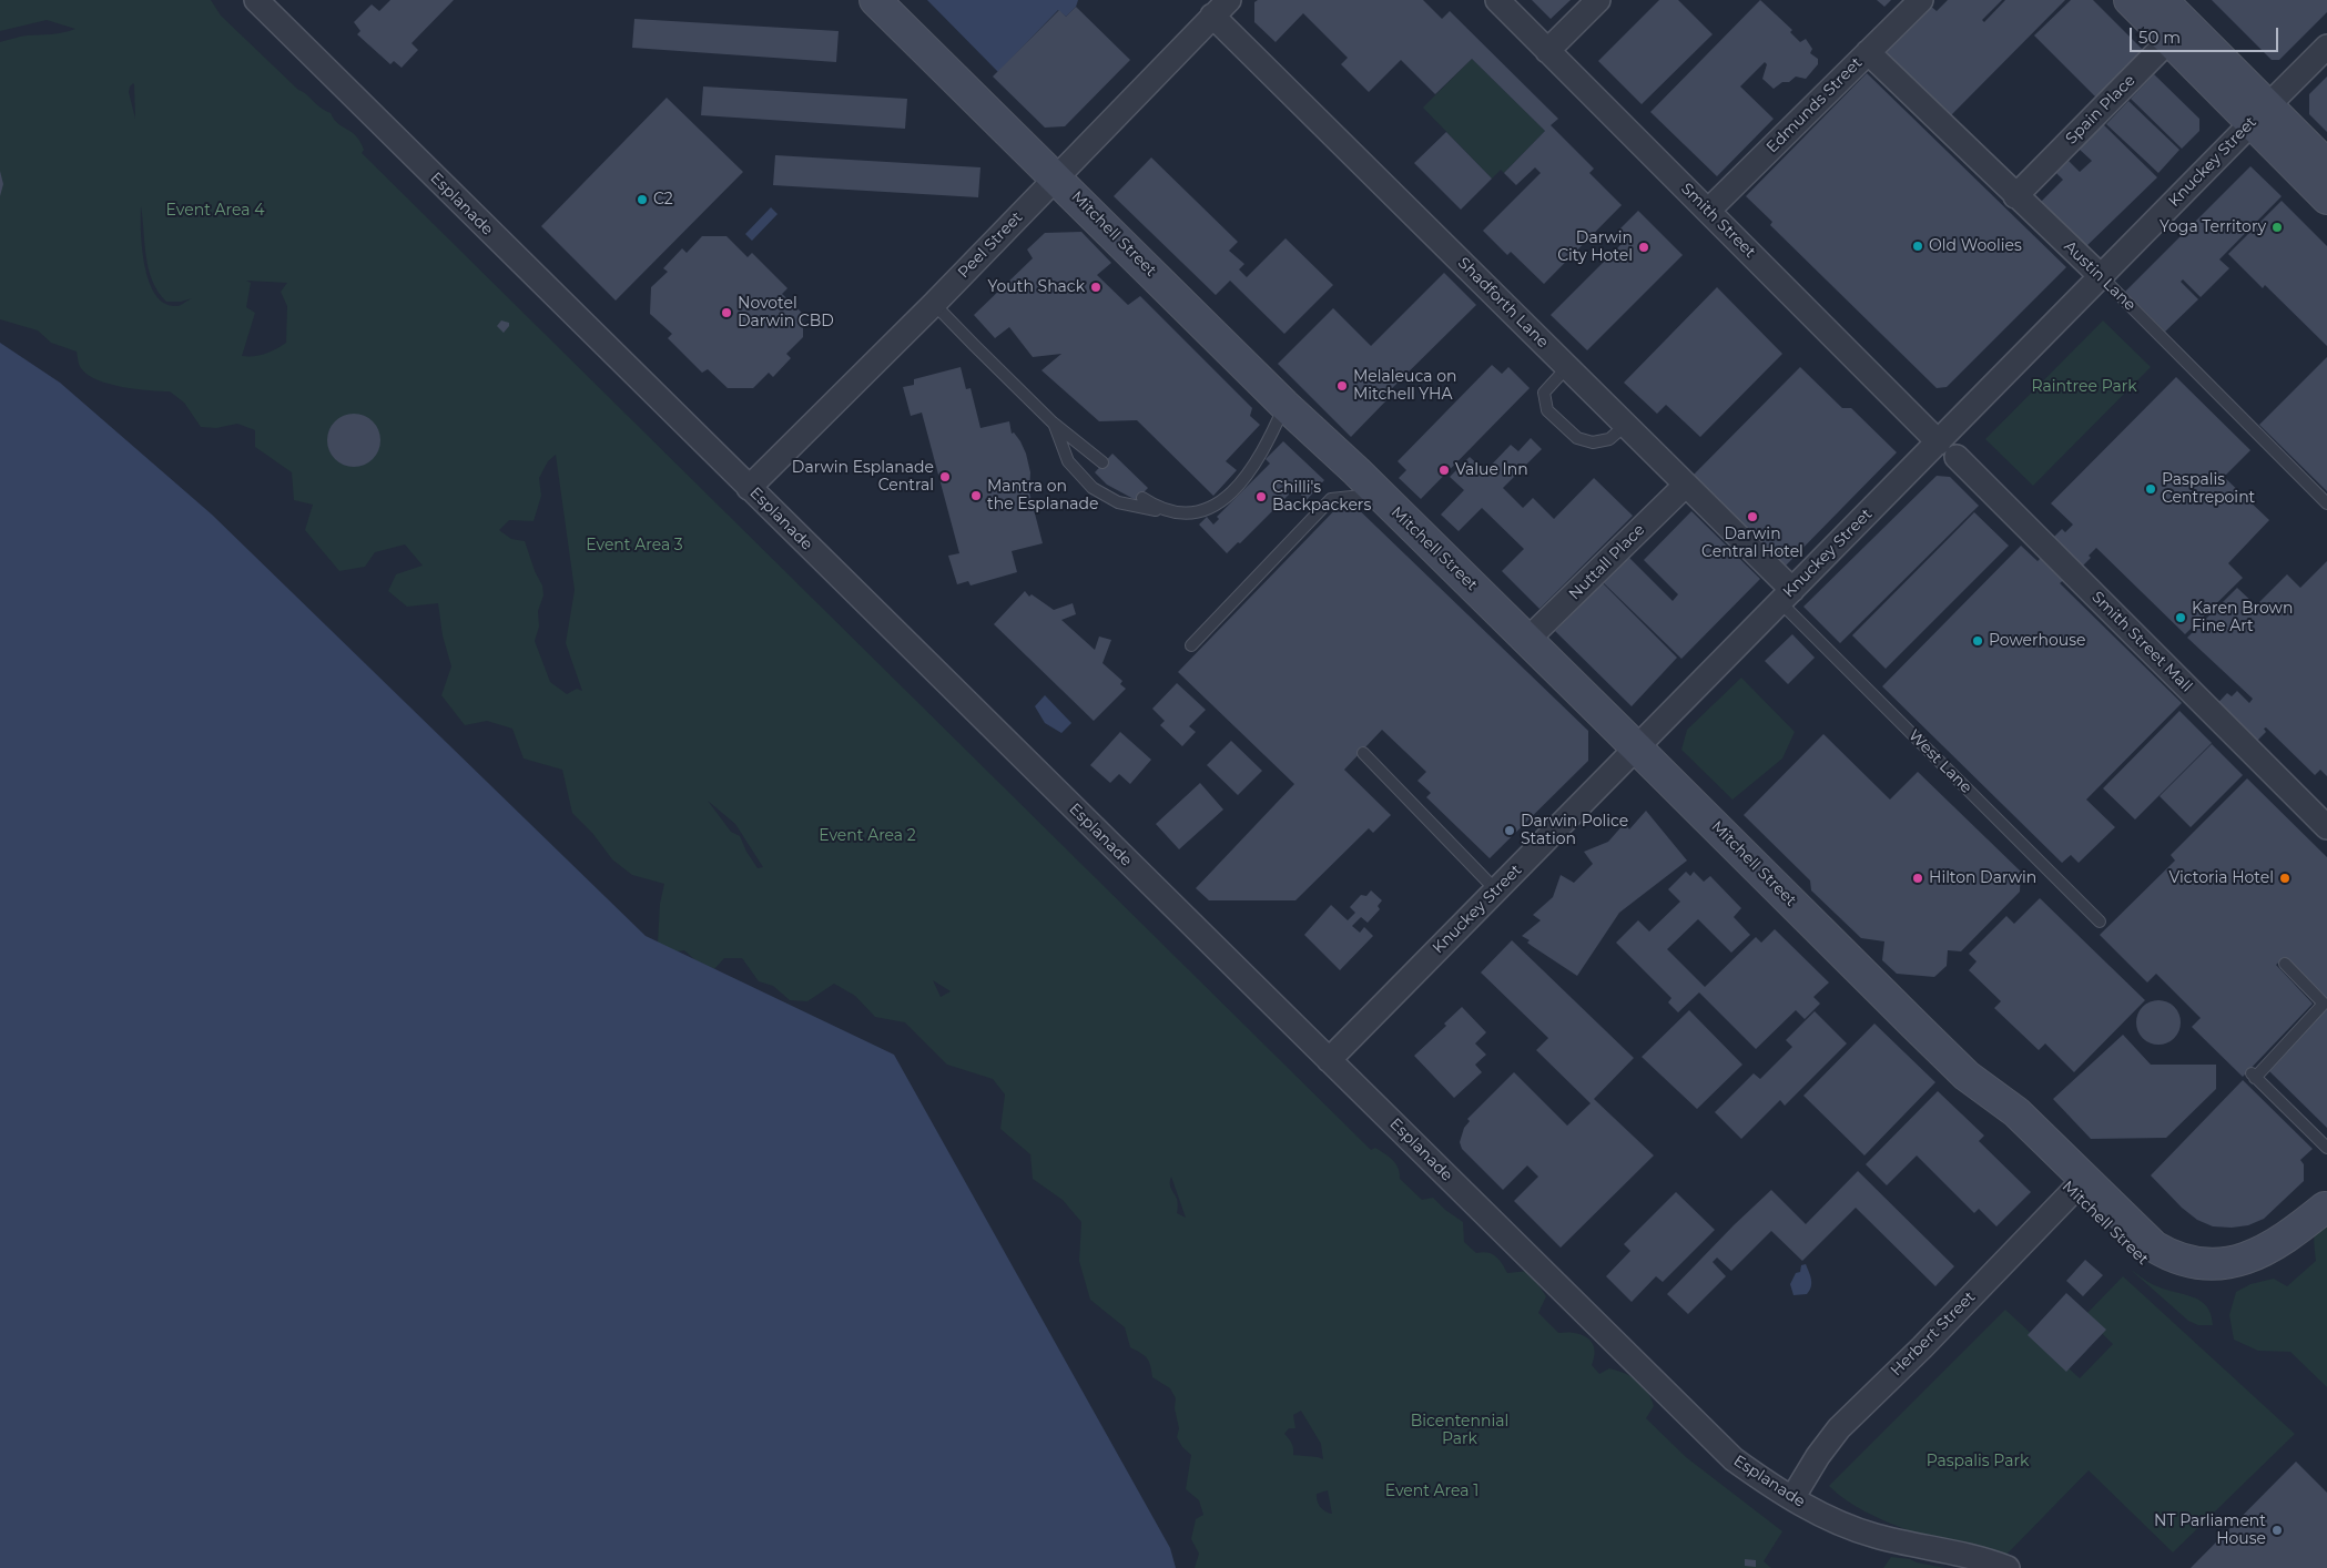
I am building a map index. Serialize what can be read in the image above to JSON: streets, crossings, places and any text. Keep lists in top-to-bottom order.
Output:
{
  "streets": {
    "street": [
      "Edmunds Street",
      "Spain Place",
      "Knuckey Street",
      "Esplanade",
      "Smith Street",
      "Mitchell Street",
      "Peel Street",
      "Austin Lane",
      "Shadforth Lane",
      "Nuttall Place",
      "Smith Street Mall",
      "Herbert Street"
    ],
    "lane": ["West Lane"]
  },
  "crossings": [
    ["Edmunds Street", "Smith Street"],
    ["Edmunds Street", "Austin Lane"],
    ["Spain Place", "Austin Lane"],
    ["Knuckey Street", "Esplanade"],
    ["Knuckey Street", "Smith Street"],
    ["Knuckey Street", "Mitchell Street"],
    ["Knuckey Street", "Austin Lane"],
    ["Knuckey Street", "Shadforth Lane"],
    ["Knuckey Street", "West Lane"],
    ["Esplanade", "Peel Street"],
    ["Esplanade", "Herbert Street"],
    ["Mitchell Street", "Peel Street"],
    ["Mitchell Street", "Nuttall Place"],
    ["Mitchell Street", "Herbert Street"],
    ["Peel Street", "Shadforth Lane"],
    ["Shadforth Lane", "Nuttall Place"],
    ["Shadforth Lane", "West Lane"]
  ],
  "parks": [
    "Event Area 4",
    "Raintree Park",
    "Event Area 3",
    "Event Area 2",
    "Bicentennial Park",
    "Paspalis Park",
    "Event Area 1"
  ],
  "places": [
    "C2",
    "Yoga Territory",
    "Old Woolies",
    "Darwin City Hotel",
    "Youth Shack",
    "Novotel Darwin CBD",
    "Melaleuca on Mitchell YHA",
    "Value Inn",
    "Darwin Esplanade Central",
    "Paspalis Centrepoint",
    "Mantra on the Esplanade",
    "Chilli's Backpackers",
    "Darwin Central Hotel",
    "Karen Brown Fine Art",
    "Powerhouse",
    "Darwin Police Station",
    "Hilton Darwin",
    "Victoria Hotel",
    "NT Parliament House"
  ],
  "scale_bar": "50 m"
}
